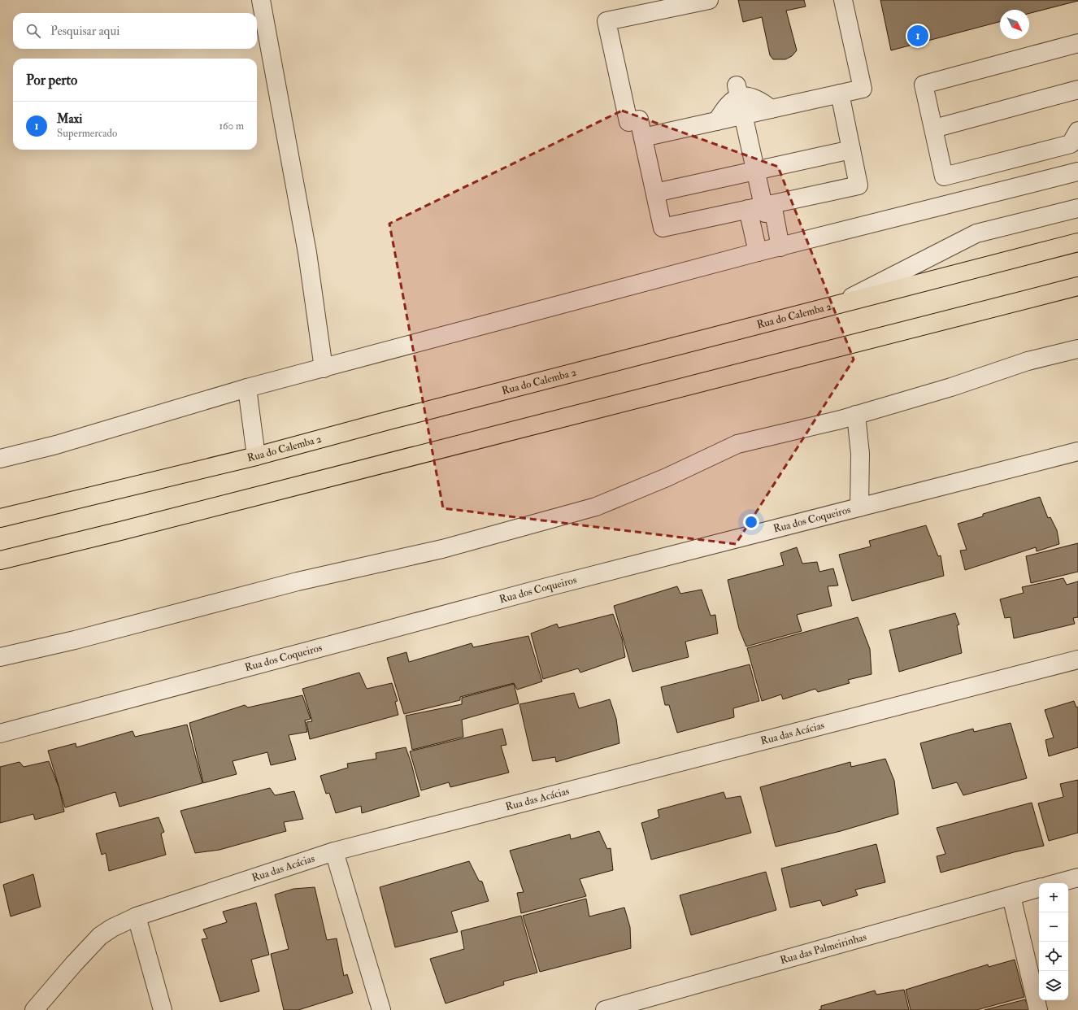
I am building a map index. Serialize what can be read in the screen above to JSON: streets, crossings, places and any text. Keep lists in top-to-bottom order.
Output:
{
  "streets": {
    "main road": ["Rua do Calemba 2"],
    "street": ["Rua dos Coqueiros", "Rua das Acácias", "Rua das Palmeirinhas"]
  },
  "north": "bottom right",
  "page": {
    "search": "Pesquisar aqui",
    "pins": "1",
    "heading": "Por perto",
    "list": [
      {
        "mark": "1",
        "name": "Maxi",
        "note": "Supermercado",
        "value": "160 m"
      }
    ],
    "map_buttons": ["+", "−"]
  }
}
